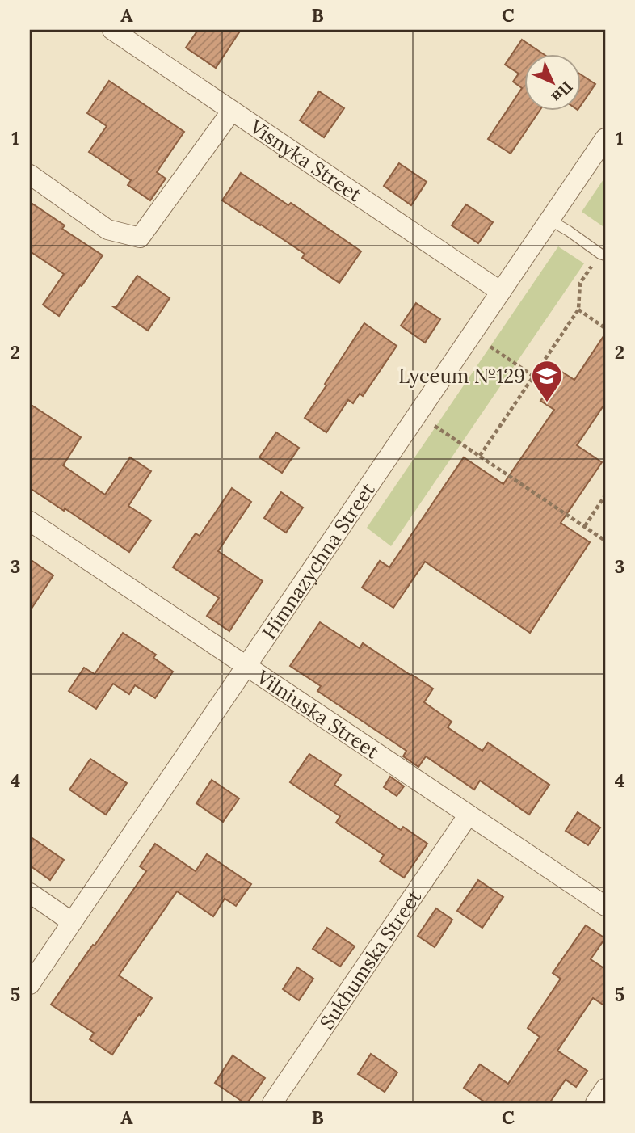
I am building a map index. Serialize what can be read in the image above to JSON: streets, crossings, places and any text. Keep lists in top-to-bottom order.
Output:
{
  "streets": {
    "street": [
      "Visnyka Street",
      "Himnazychna Street",
      "Vilniuska Street",
      "Sukhumska Street"
    ]
  },
  "crossings": [
    ["Visnyka Street", "Himnazychna Street"],
    ["Himnazychna Street", "Vilniuska Street"],
    ["Vilniuska Street", "Sukhumska Street"]
  ],
  "places": {
    "school or university": ["Lyceum №129"]
  },
  "north": "bottom right",
  "grid": {
    "columns": ["A", "B", "C"],
    "rows": [
      "1",
      "2",
      "3",
      "4",
      "5"
    ]
  }
}
